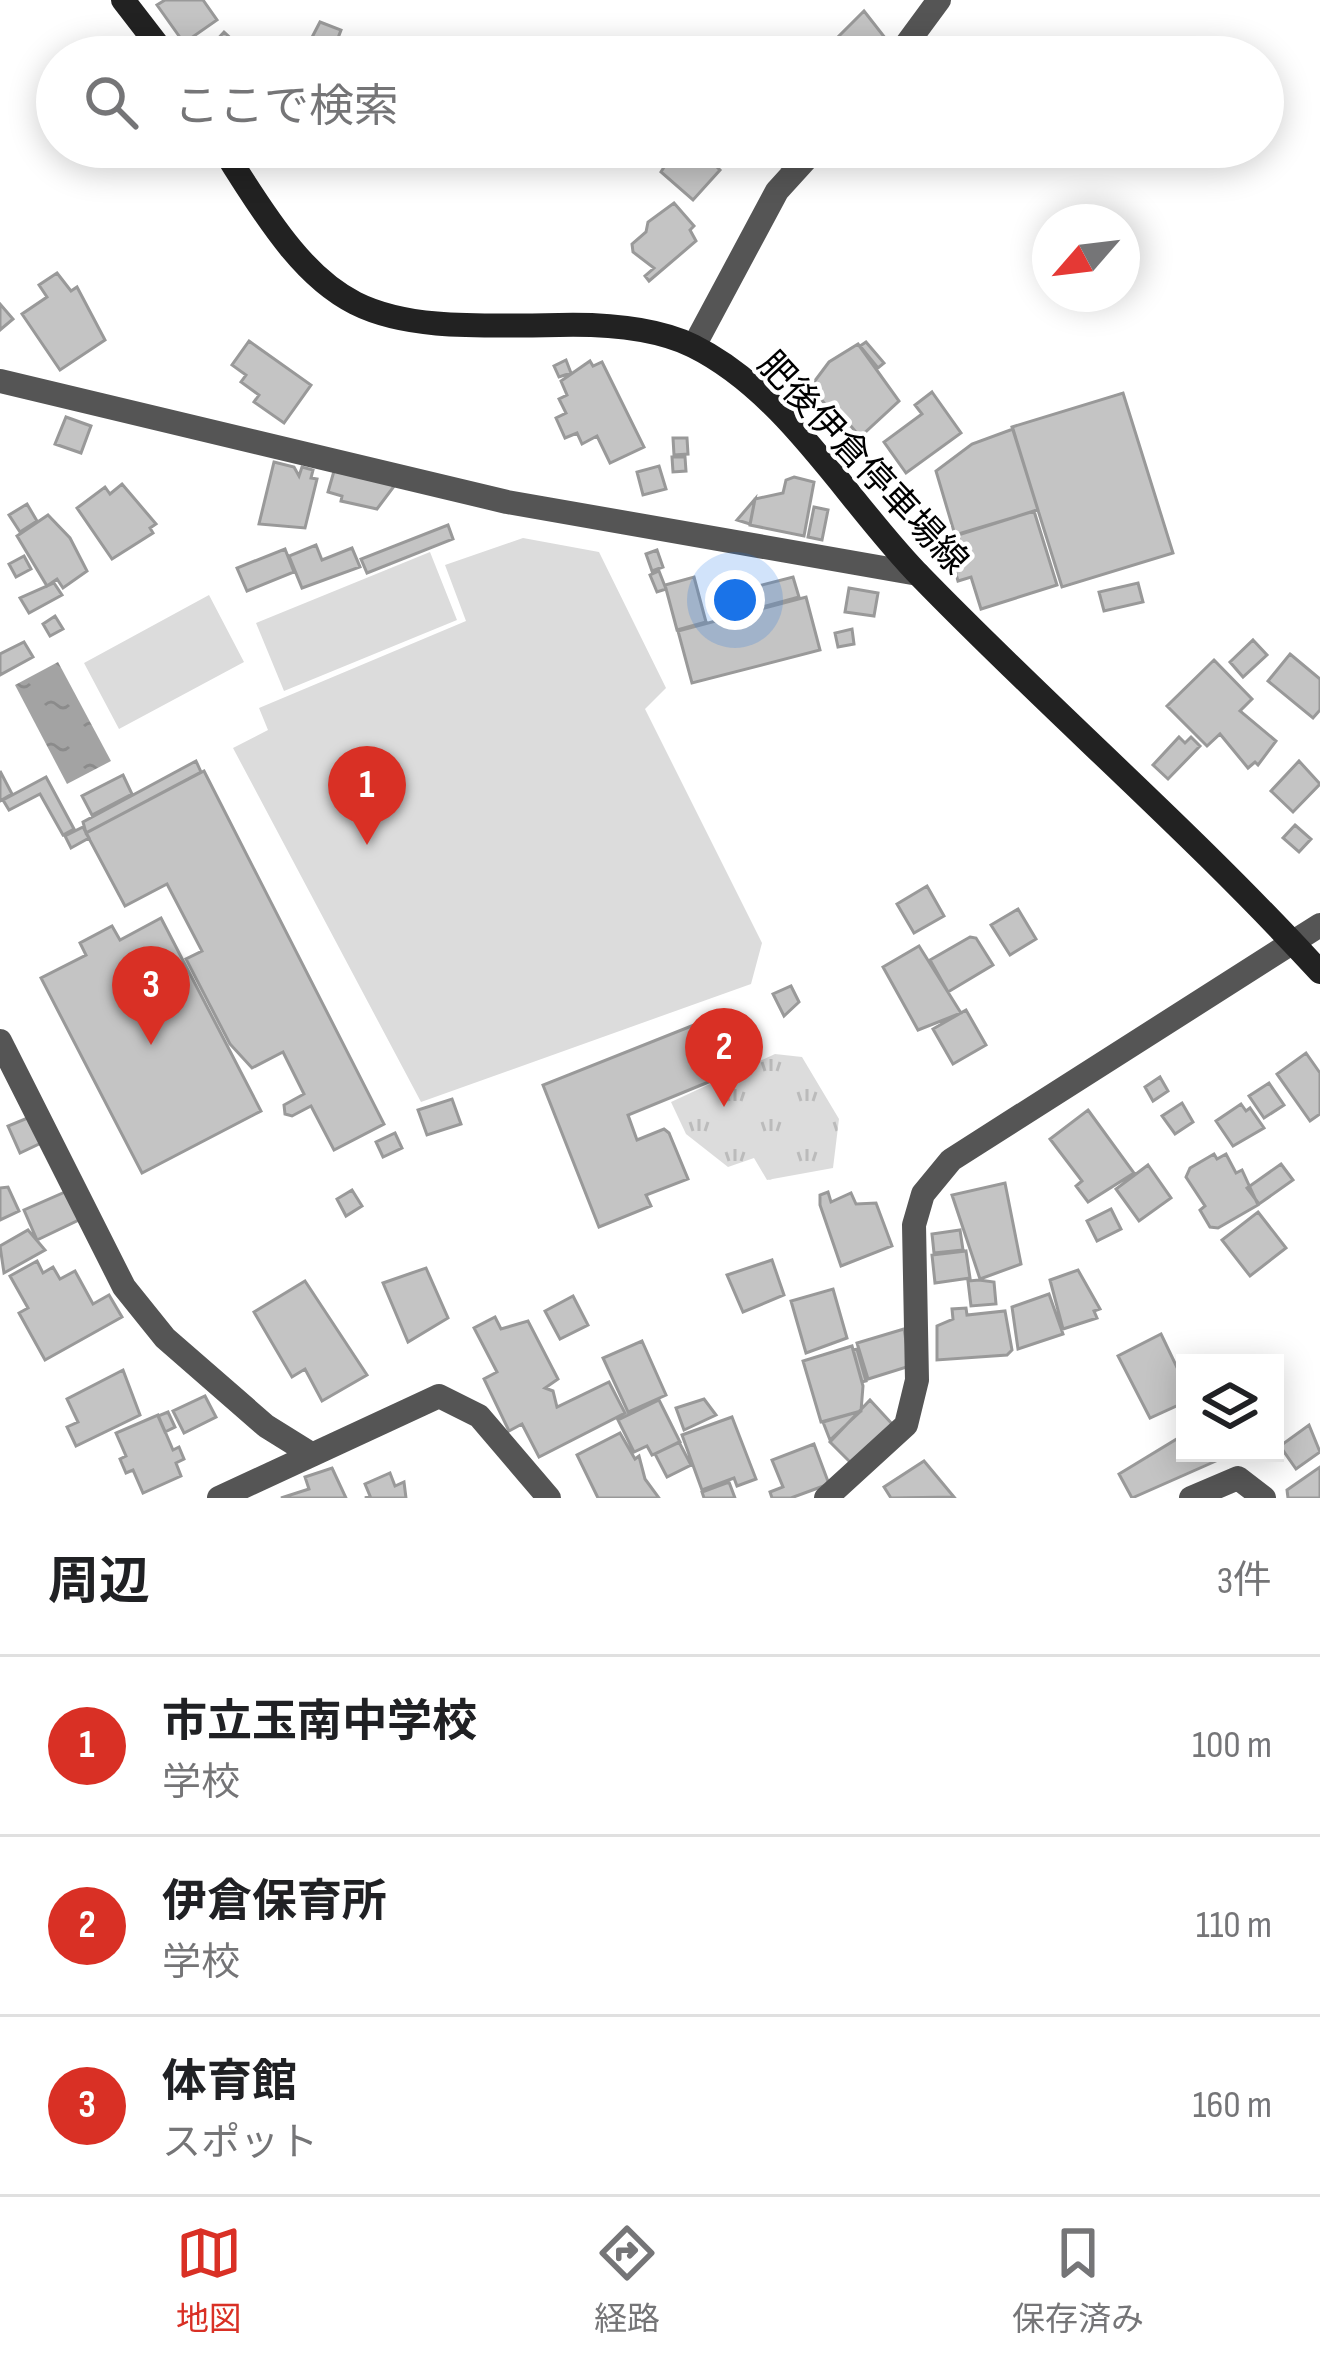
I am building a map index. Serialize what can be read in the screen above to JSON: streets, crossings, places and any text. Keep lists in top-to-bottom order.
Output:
{
  "streets": {
    "main road": ["肥後伊倉停車場線"]
  },
  "north": "bottom left",
  "page": {
    "search": "ここで検索",
    "pins": ["1", "3", "2"],
    "heading": ["周辺", "3件"],
    "list": [
      {
        "mark": "1",
        "name": "市立玉南中学校",
        "note": "学校",
        "value": "100 m"
      },
      {
        "mark": "2",
        "name": "伊倉保育所",
        "note": "学校",
        "value": "110 m"
      },
      {
        "mark": "3",
        "name": "体育館",
        "note": "スポット",
        "value": "160 m"
      }
    ],
    "nav": ["地図", "経路", "保存済み"]
  }
}
